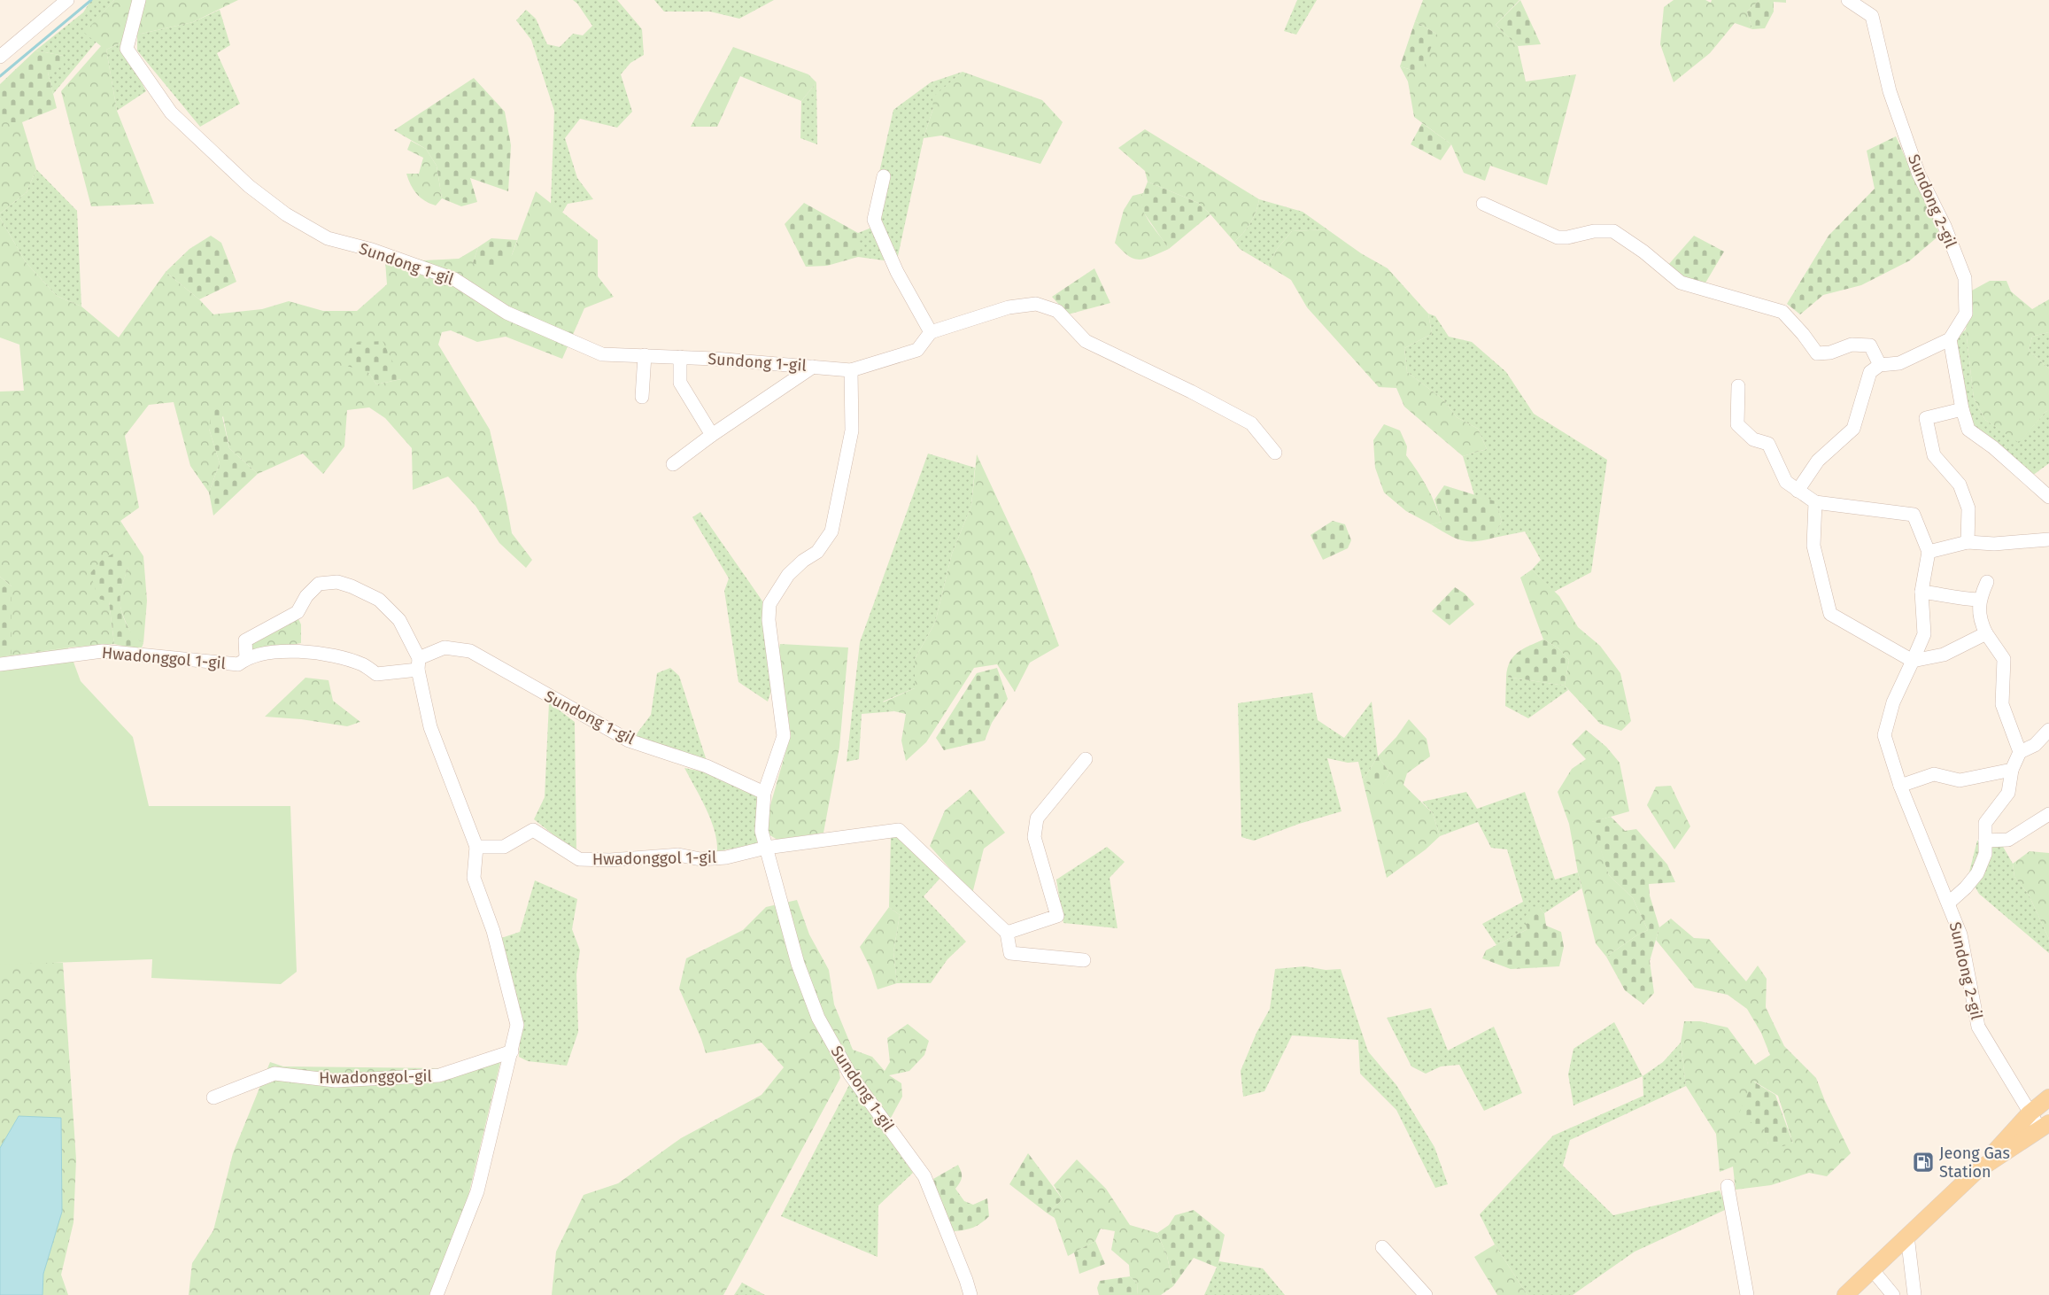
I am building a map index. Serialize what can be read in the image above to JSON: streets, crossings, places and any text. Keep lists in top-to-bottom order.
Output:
{
  "streets": {
    "street": [
      "Sundong 2-gil",
      "Sundong 1-gil",
      "Hwadonggol 1-gil",
      "Hwadonggol-gil"
    ]
  },
  "crossings": [
    ["Sundong 1-gil", "Hwadonggol 1-gil"]
  ],
  "places": {
    "fuel station": ["Jeong Gas Station"]
  }
}
